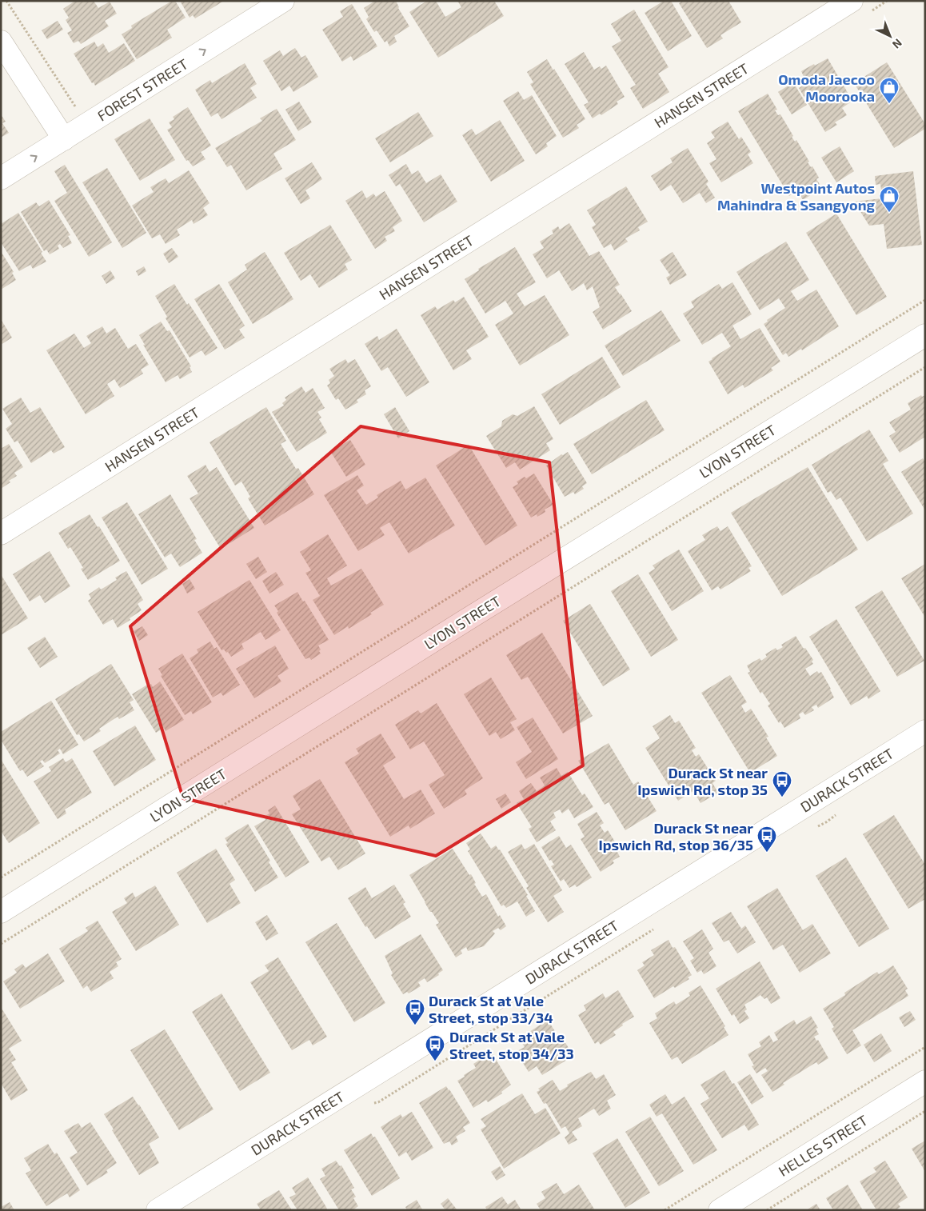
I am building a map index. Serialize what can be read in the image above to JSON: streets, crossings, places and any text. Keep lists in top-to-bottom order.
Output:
{
  "streets": {
    "street": [
      "FOREST STREET",
      "HANSEN STREET",
      "LYON STREET",
      "DURACK STREET",
      "HELLES STREET"
    ]
  },
  "one_way": ["FOREST STREET"],
  "places": {
    "shop": ["Omoda Jaecoo Moorooka", "Westpoint Autos Mahindra & Ssangyong"],
    "bus stop": [
      "Durack St near Ipswich Rd, stop 35",
      "Durack St near Ipswich Rd, stop 36/35",
      "Durack St at Vale Street, stop 33/34",
      "Durack St at Vale Street, stop 34/33"
    ]
  },
  "north": "bottom right"
}
